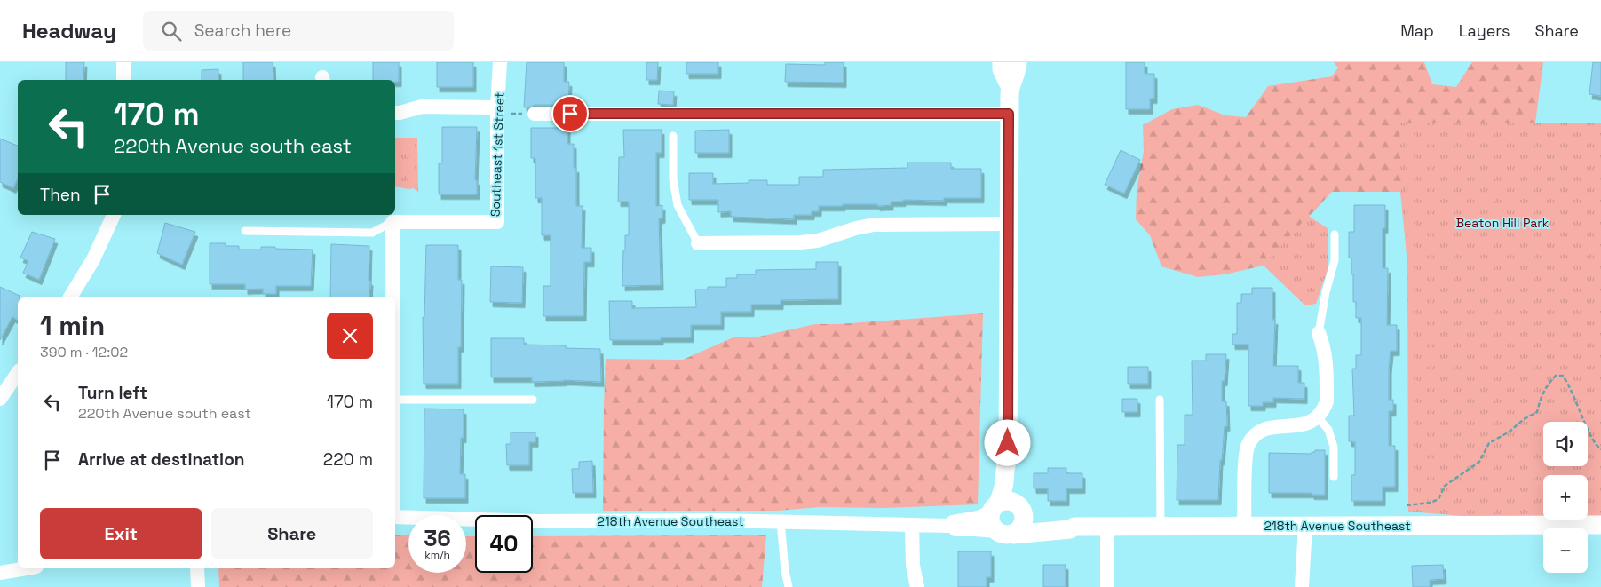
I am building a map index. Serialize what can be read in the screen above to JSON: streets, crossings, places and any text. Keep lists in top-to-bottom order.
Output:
{
  "streets": {
    "street": ["Southeast 1st Street", "218th Avenue Southeast"]
  },
  "parks": ["Beaton Hill Park"],
  "page": {
    "header": "Headway",
    "search": "Search here",
    "nav": ["Map", "Layers", "Share"],
    "turn": ["170 m", "220th Avenue south east"],
    "then": "Then",
    "heading": ["1 min", "390 m · 12:02"],
    "list": [
      {
        "name": "Turn left",
        "note": "220th Avenue south east",
        "value": "170 m"
      },
      {
        "name": "Arrive at destination",
        "value": "220 m"
      }
    ],
    "map_buttons": ["+", "−"],
    "buttons": ["Exit", "Share"],
    "speed": "36 km/h",
    "limit": "40"
  }
}
